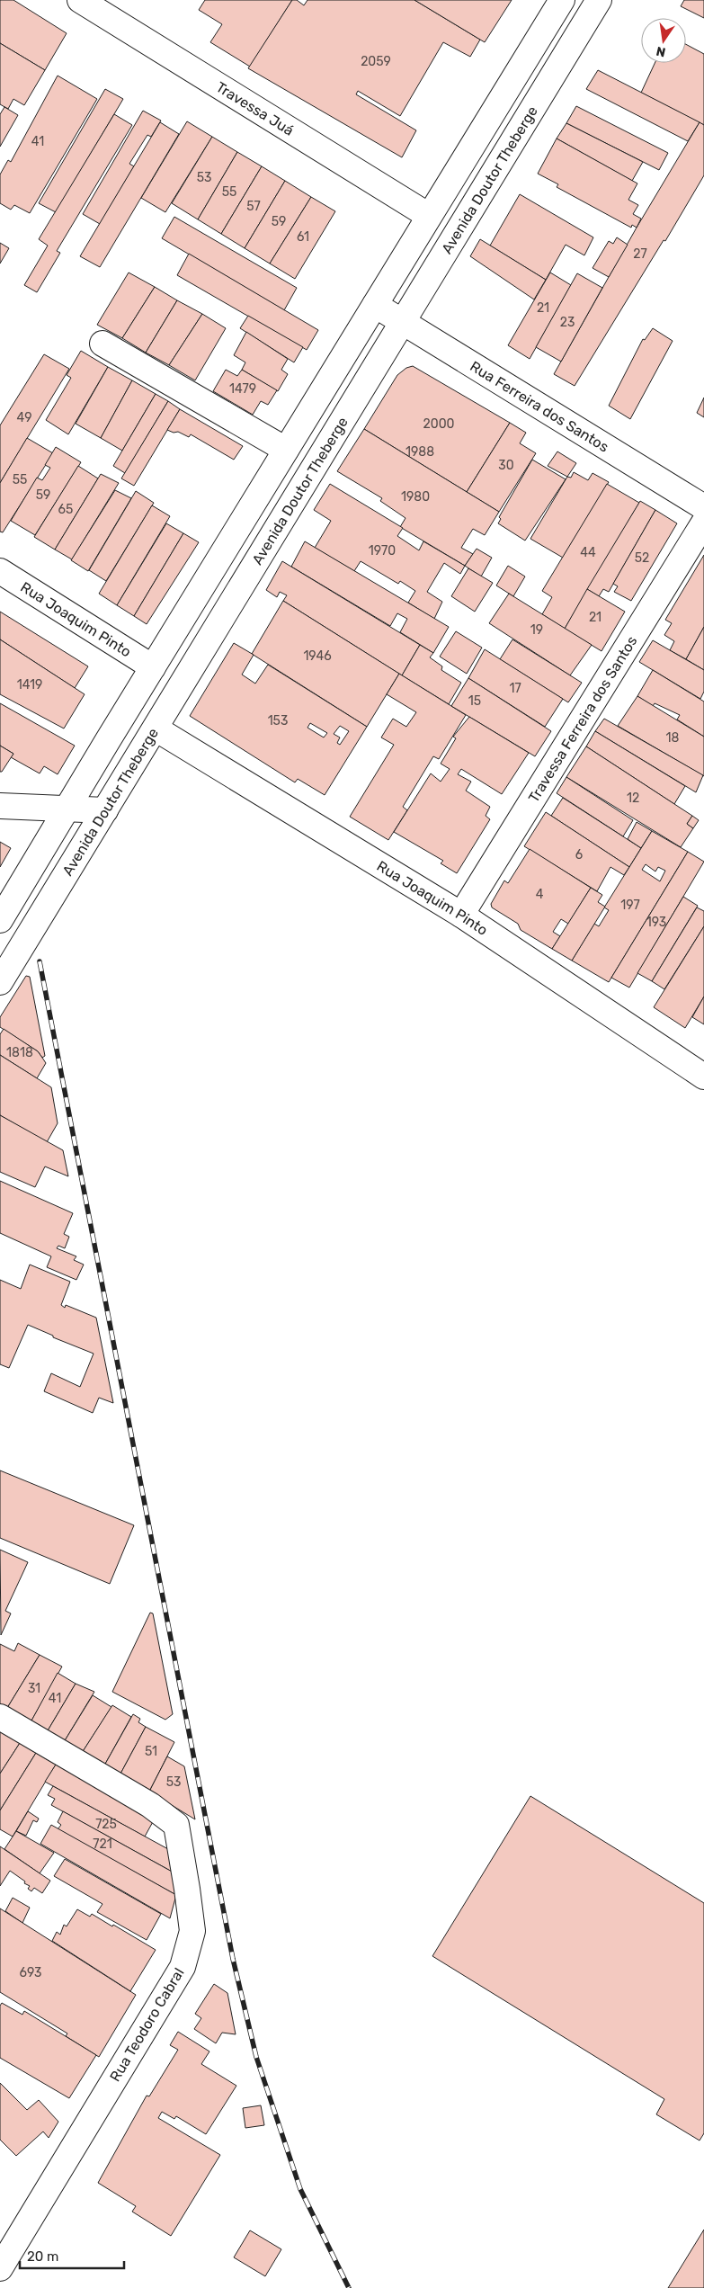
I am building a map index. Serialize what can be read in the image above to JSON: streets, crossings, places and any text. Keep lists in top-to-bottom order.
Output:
{
  "streets": {
    "street": [
      "Travessa Juá",
      "Avenida Doutor Theberge",
      "Rua Ferreira dos Santos",
      "Rua Joaquim Pinto",
      "Travessa Ferreira dos Santos",
      "Rua Teodoro Cabral"
    ]
  },
  "crossings": [
    ["Avenida Doutor Theberge", "Rua Ferreira dos Santos"],
    ["Avenida Doutor Theberge", "Rua Joaquim Pinto"],
    ["Rua Joaquim Pinto", "Travessa Ferreira dos Santos"]
  ],
  "house_numbers": [
    "2059",
    "41",
    "53",
    "55",
    "57",
    "59",
    "61",
    "27",
    "21",
    "23",
    "1479",
    "49",
    "2000",
    "1988",
    "30",
    "55",
    "59",
    "1980",
    "65",
    "1970",
    "44",
    "52",
    "21",
    "19",
    "1946",
    "1419",
    "17",
    "15",
    "153",
    "18",
    "12",
    "6",
    "4",
    "197",
    "193",
    "1818",
    "31",
    "41",
    "51",
    "53",
    "725",
    "721",
    "693"
  ],
  "scale_bar": "20 m",
  "north": "bottom"
}
